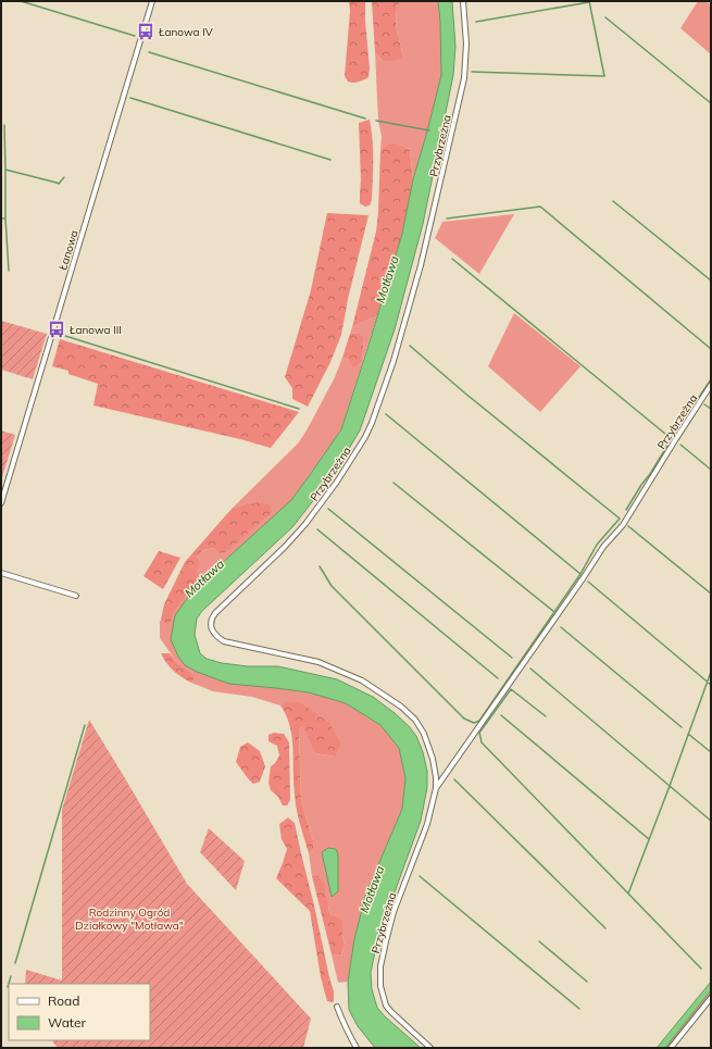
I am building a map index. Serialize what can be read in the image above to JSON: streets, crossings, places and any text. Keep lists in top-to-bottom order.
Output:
{
  "streets": {
    "street": ["Przybrzeżna", "Łanowa"]
  },
  "water": ["Motława"],
  "parks": ["Rodzinny Ogród Działkowy \"Motława\""],
  "places": {
    "bus stop": ["Łanowa IV", "Łanowa III"]
  },
  "legend": ["Road", "Water"]
}
